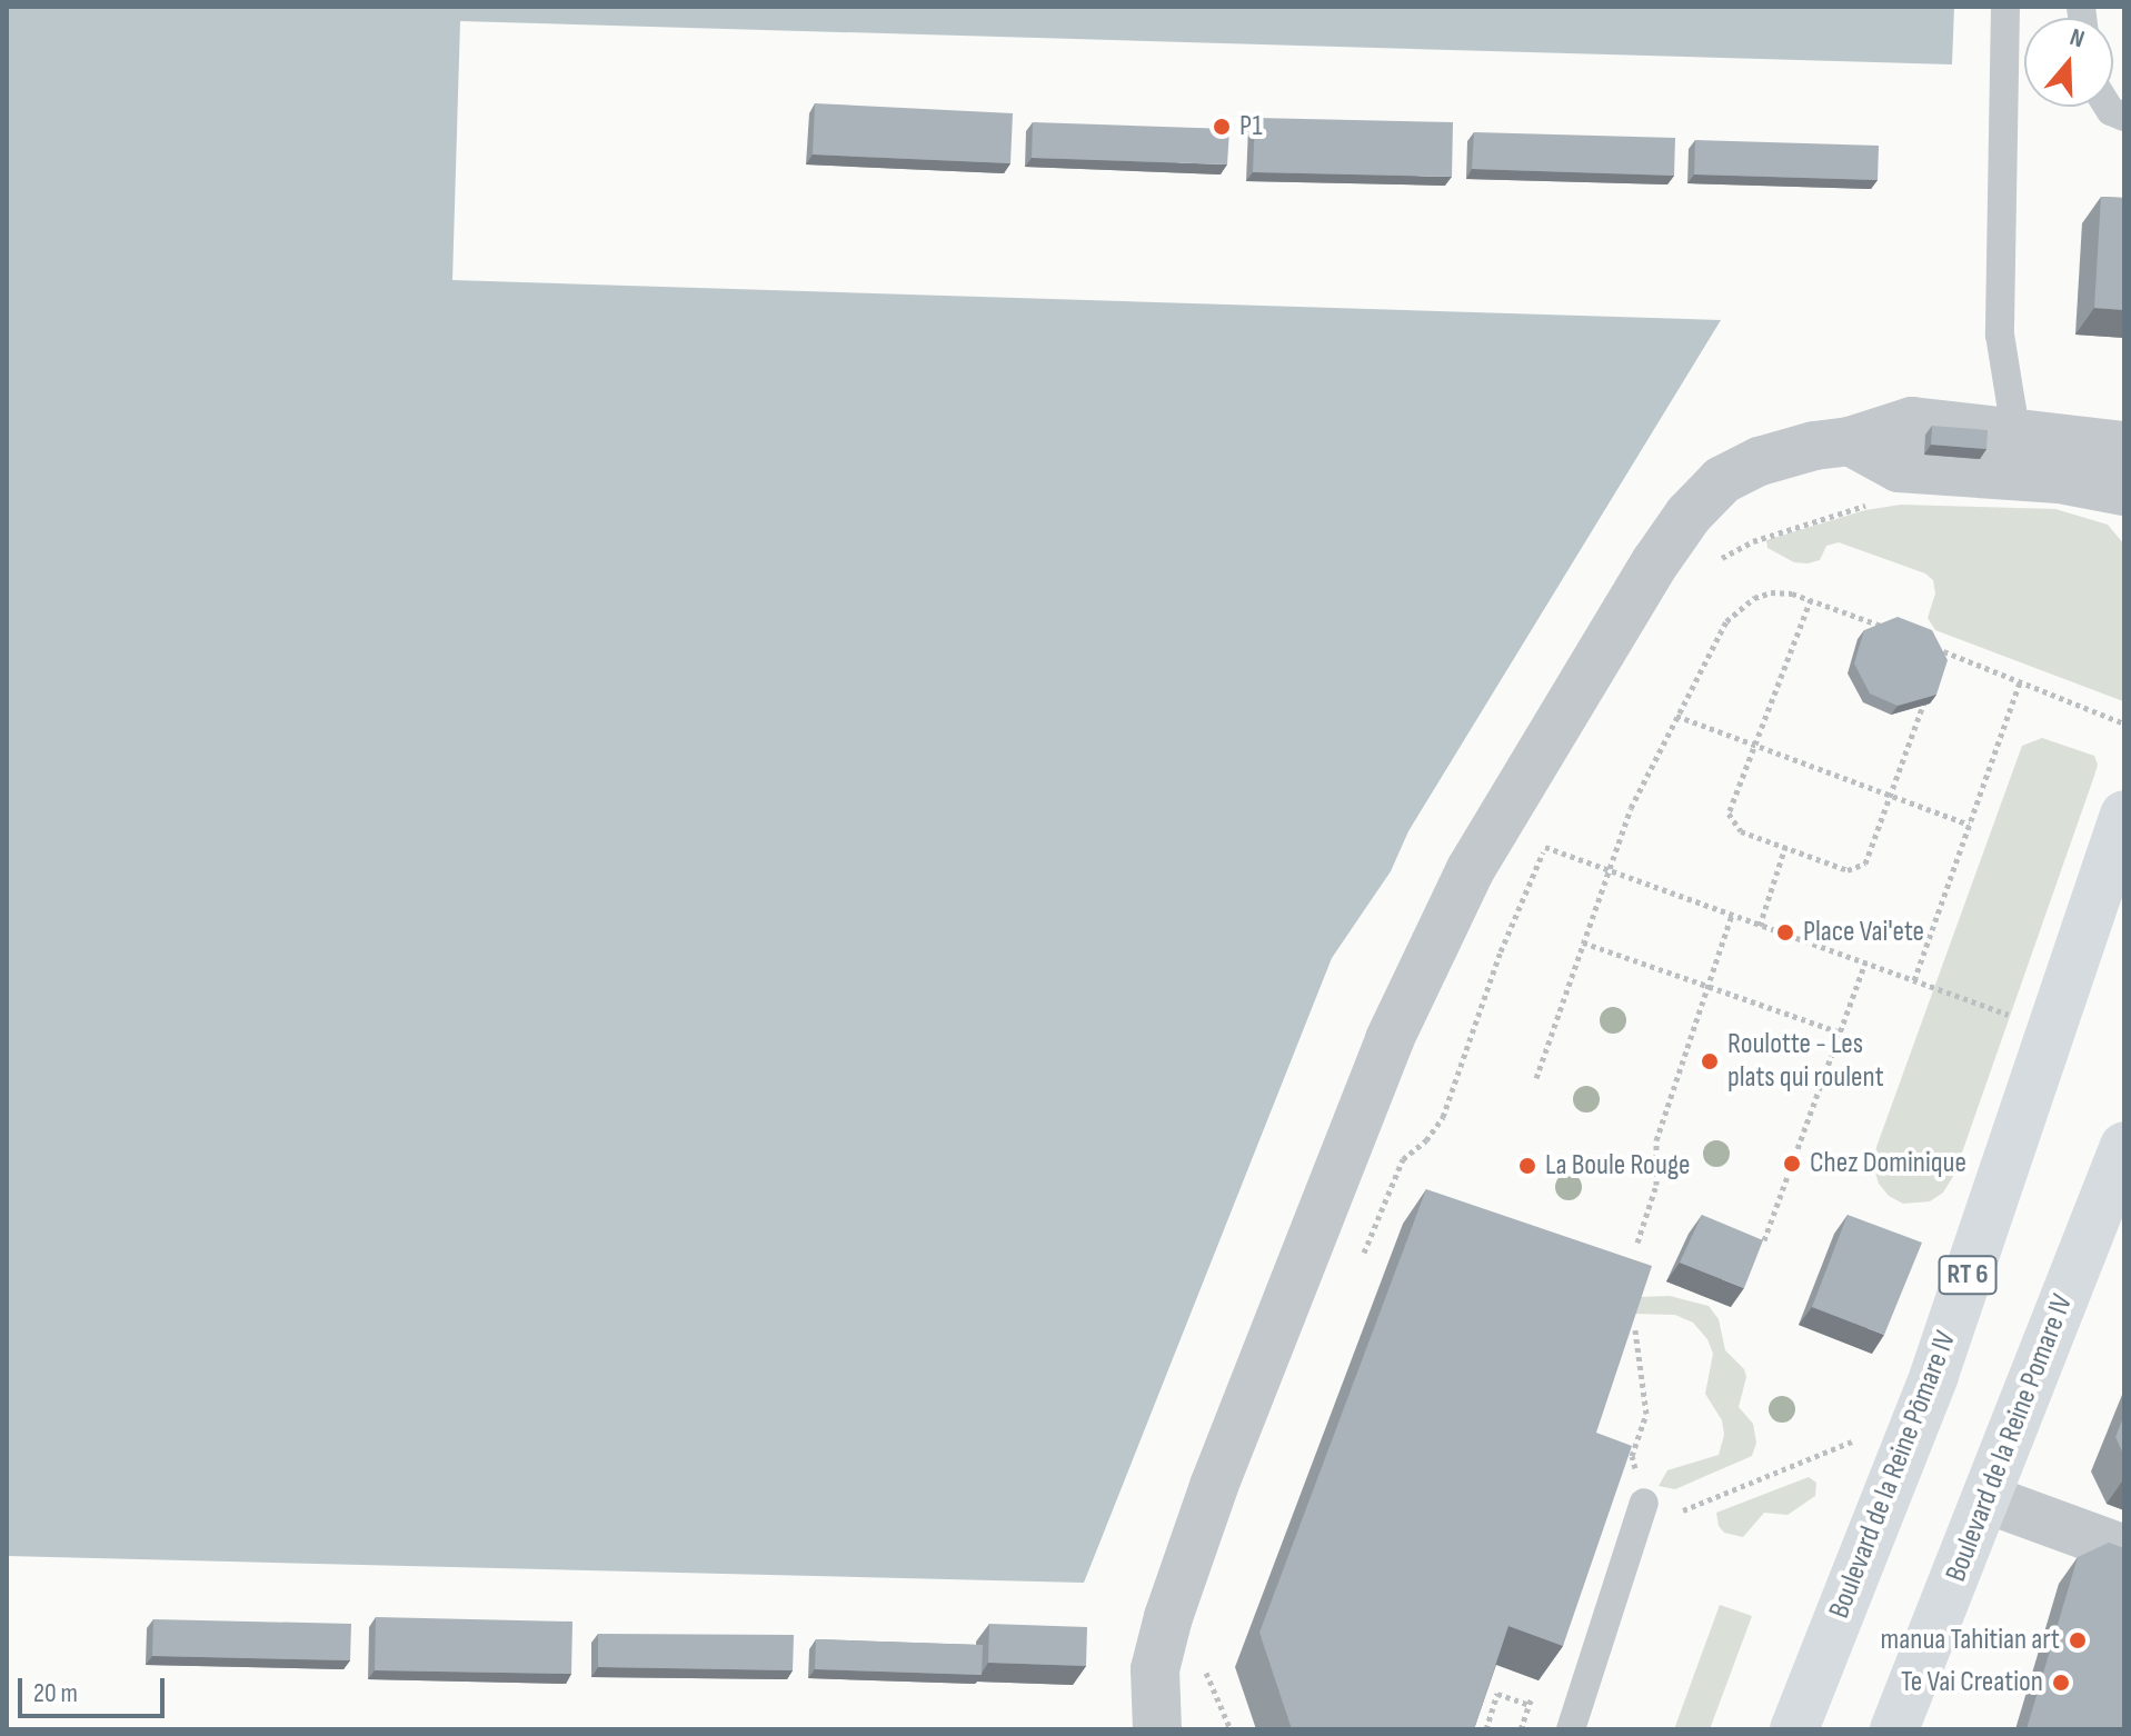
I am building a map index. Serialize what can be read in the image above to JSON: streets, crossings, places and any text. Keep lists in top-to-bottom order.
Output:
{
  "streets": {
    "main road": ["RT 6", "Boulevard de la Reine Pomare IV", "Boulevard de la Reine Pōmare IV"]
  },
  "places": [
    "P1",
    "Place Vai'ete",
    "Roulotte - Les plats qui roulent",
    "Chez Dominique",
    "La Boule Rouge",
    "manua Tahitian art",
    "Te Vai Creation"
  ],
  "scale_bar": "20 m",
  "north": "top"
}
